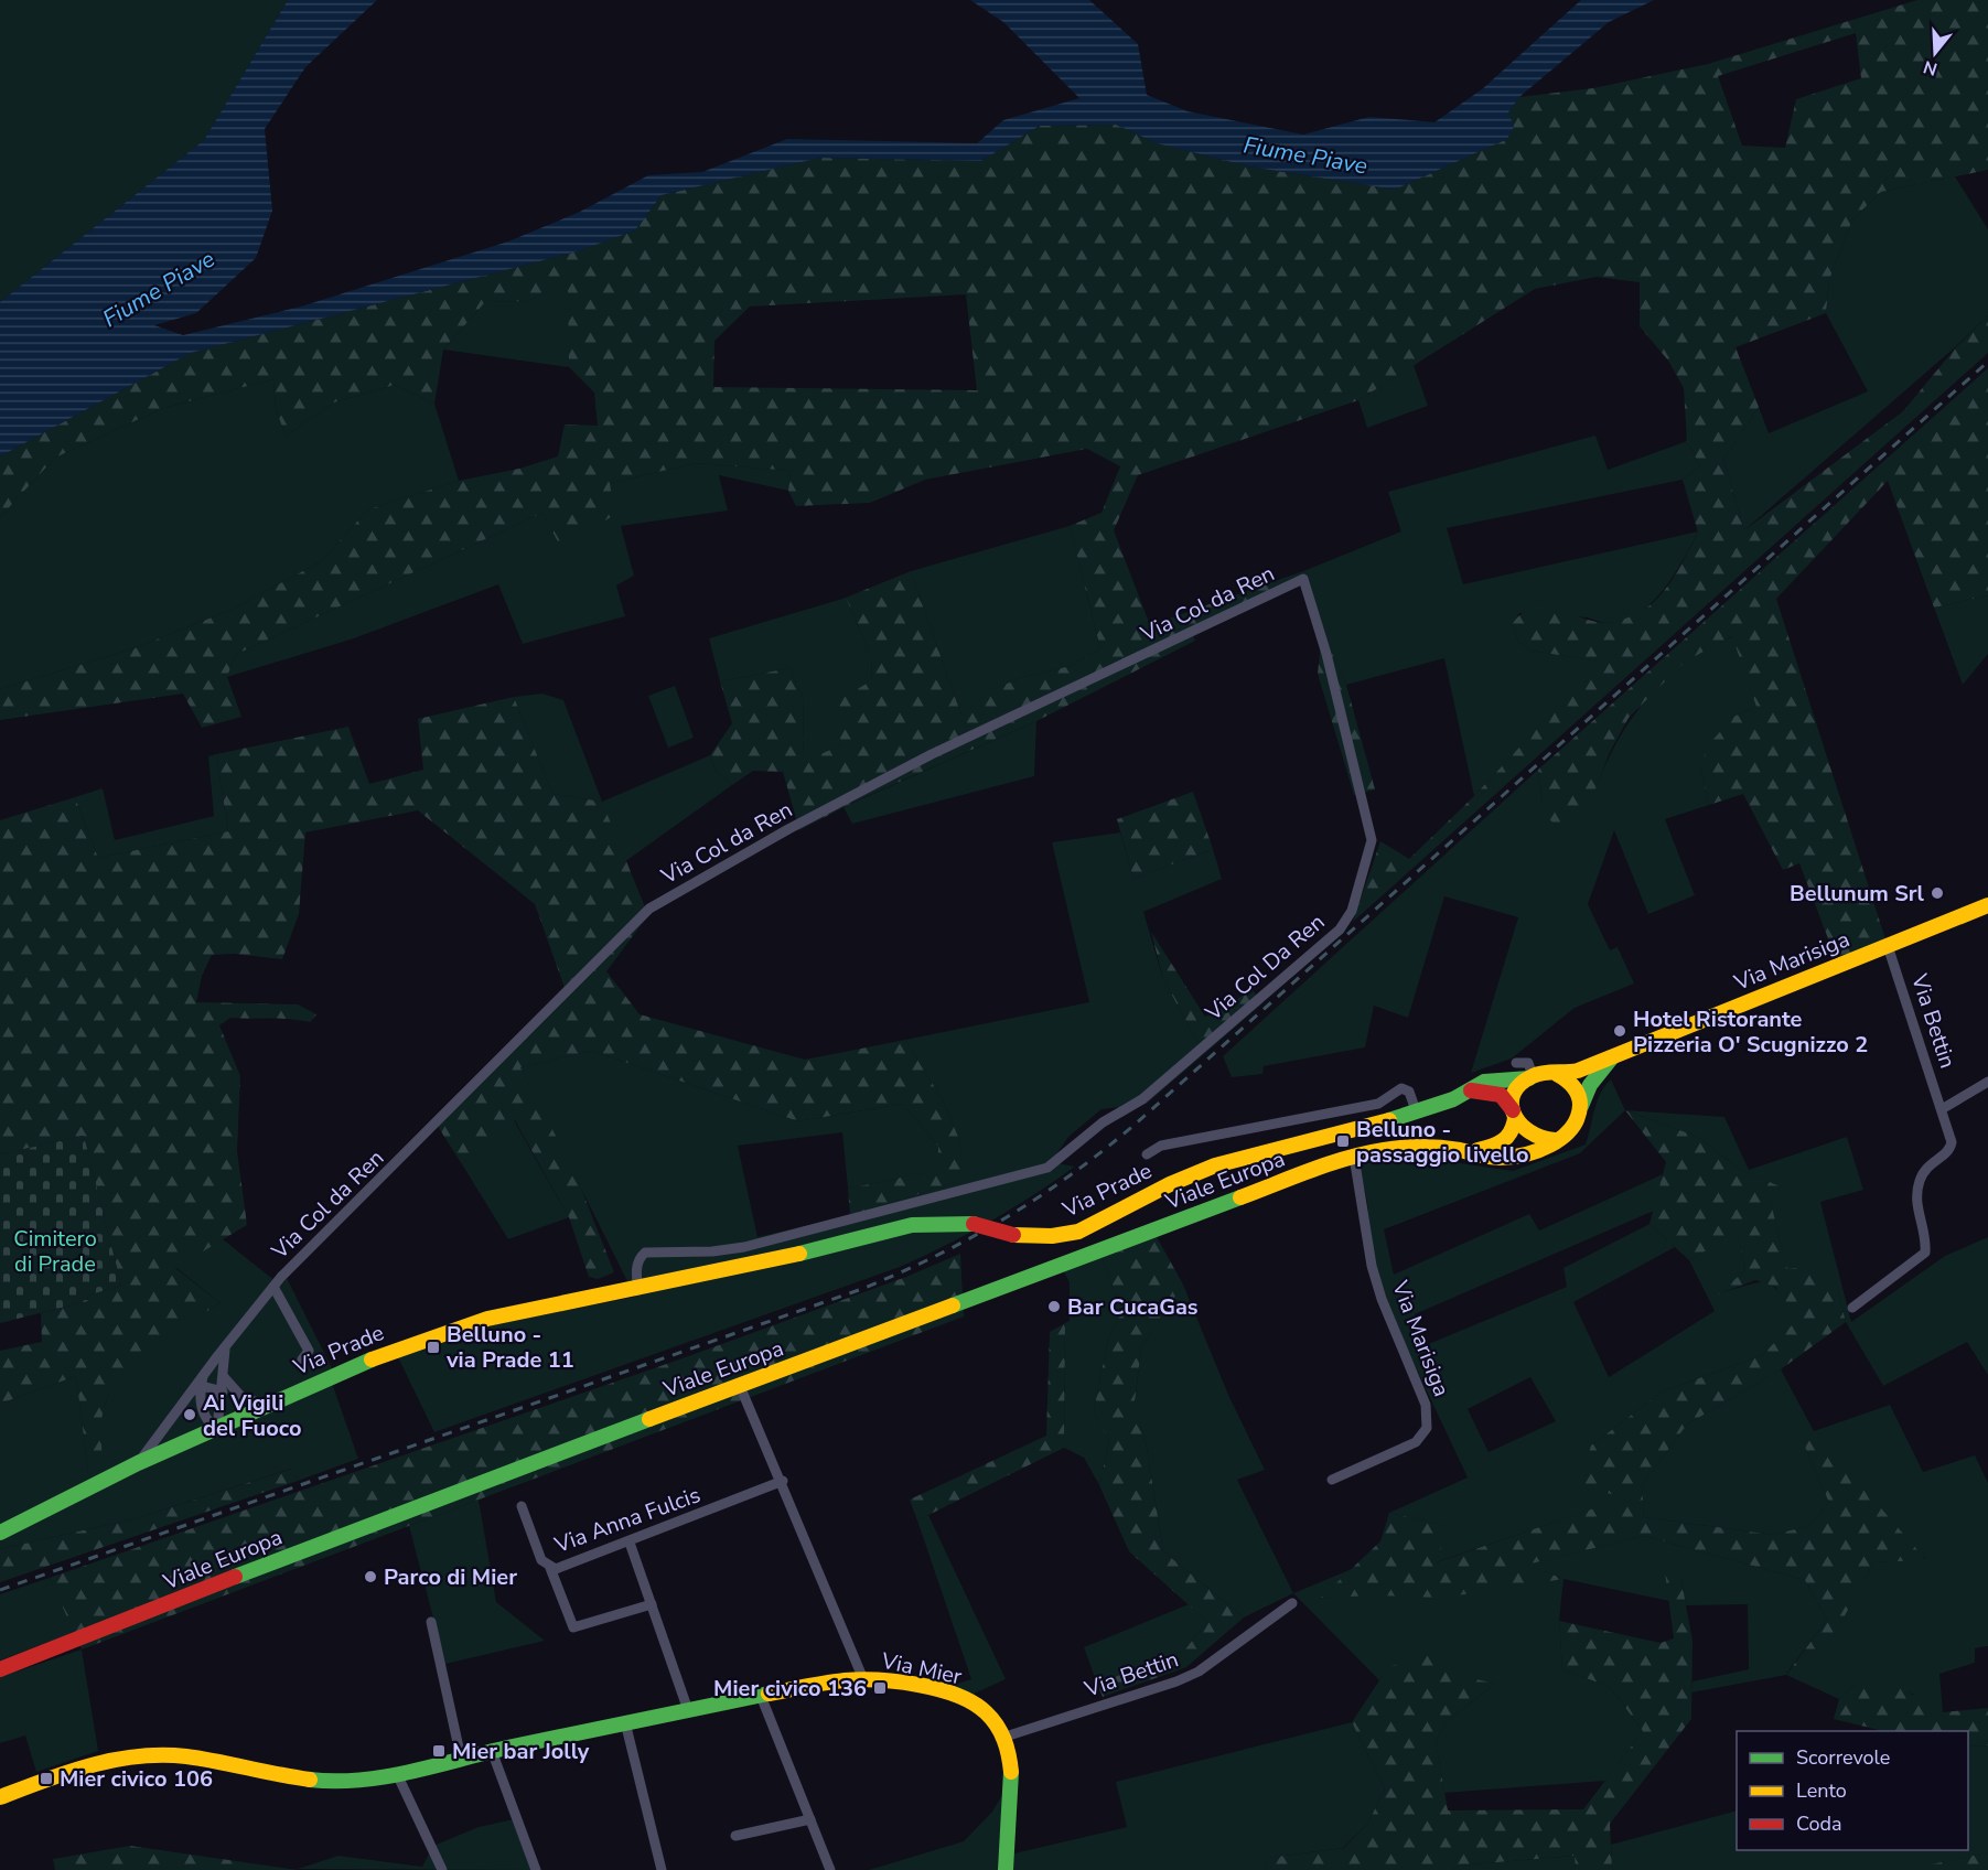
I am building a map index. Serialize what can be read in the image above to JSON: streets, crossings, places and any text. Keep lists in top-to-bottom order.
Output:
{
  "streets": {
    "main road": [
      "Via Marisiga",
      "Viale Europa",
      "Via Prade",
      "Via Mier"
    ],
    "street": [
      "Via Col da Ren",
      "Via Col Da Ren",
      "Via Bettin",
      "Via Anna Fulcis"
    ]
  },
  "crossings": [
    ["Via Col da Ren", "Via Col Da Ren"],
    ["Via Col da Ren", "Via Prade"],
    ["Via Marisiga", "Via Bettin"],
    ["Via Marisiga", "Viale Europa"],
    ["Via Marisiga", "Via Prade"],
    ["Via Col Da Ren", "Via Prade"],
    ["Via Bettin", "Via Mier"],
    ["Viale Europa", "Via Prade"]
  ],
  "water": ["Fiume Piave"],
  "parks": ["Cimitero di Prade"],
  "places": {
    "other": [
      "Bellunum Srl",
      "Hotel Ristorante Pizzeria O' Scugnizzo 2",
      "Bar CucaGas",
      "Ai Vigili del Fuoco",
      "Parco di Mier"
    ],
    "transit": [
      "Belluno - passaggio livello",
      "Belluno - via Prade 11",
      "Mier civico 136",
      "Mier bar Jolly",
      "Mier civico 106"
    ]
  },
  "legend": ["Scorrevole", "Lento", "Coda"],
  "north": "bottom"
}
